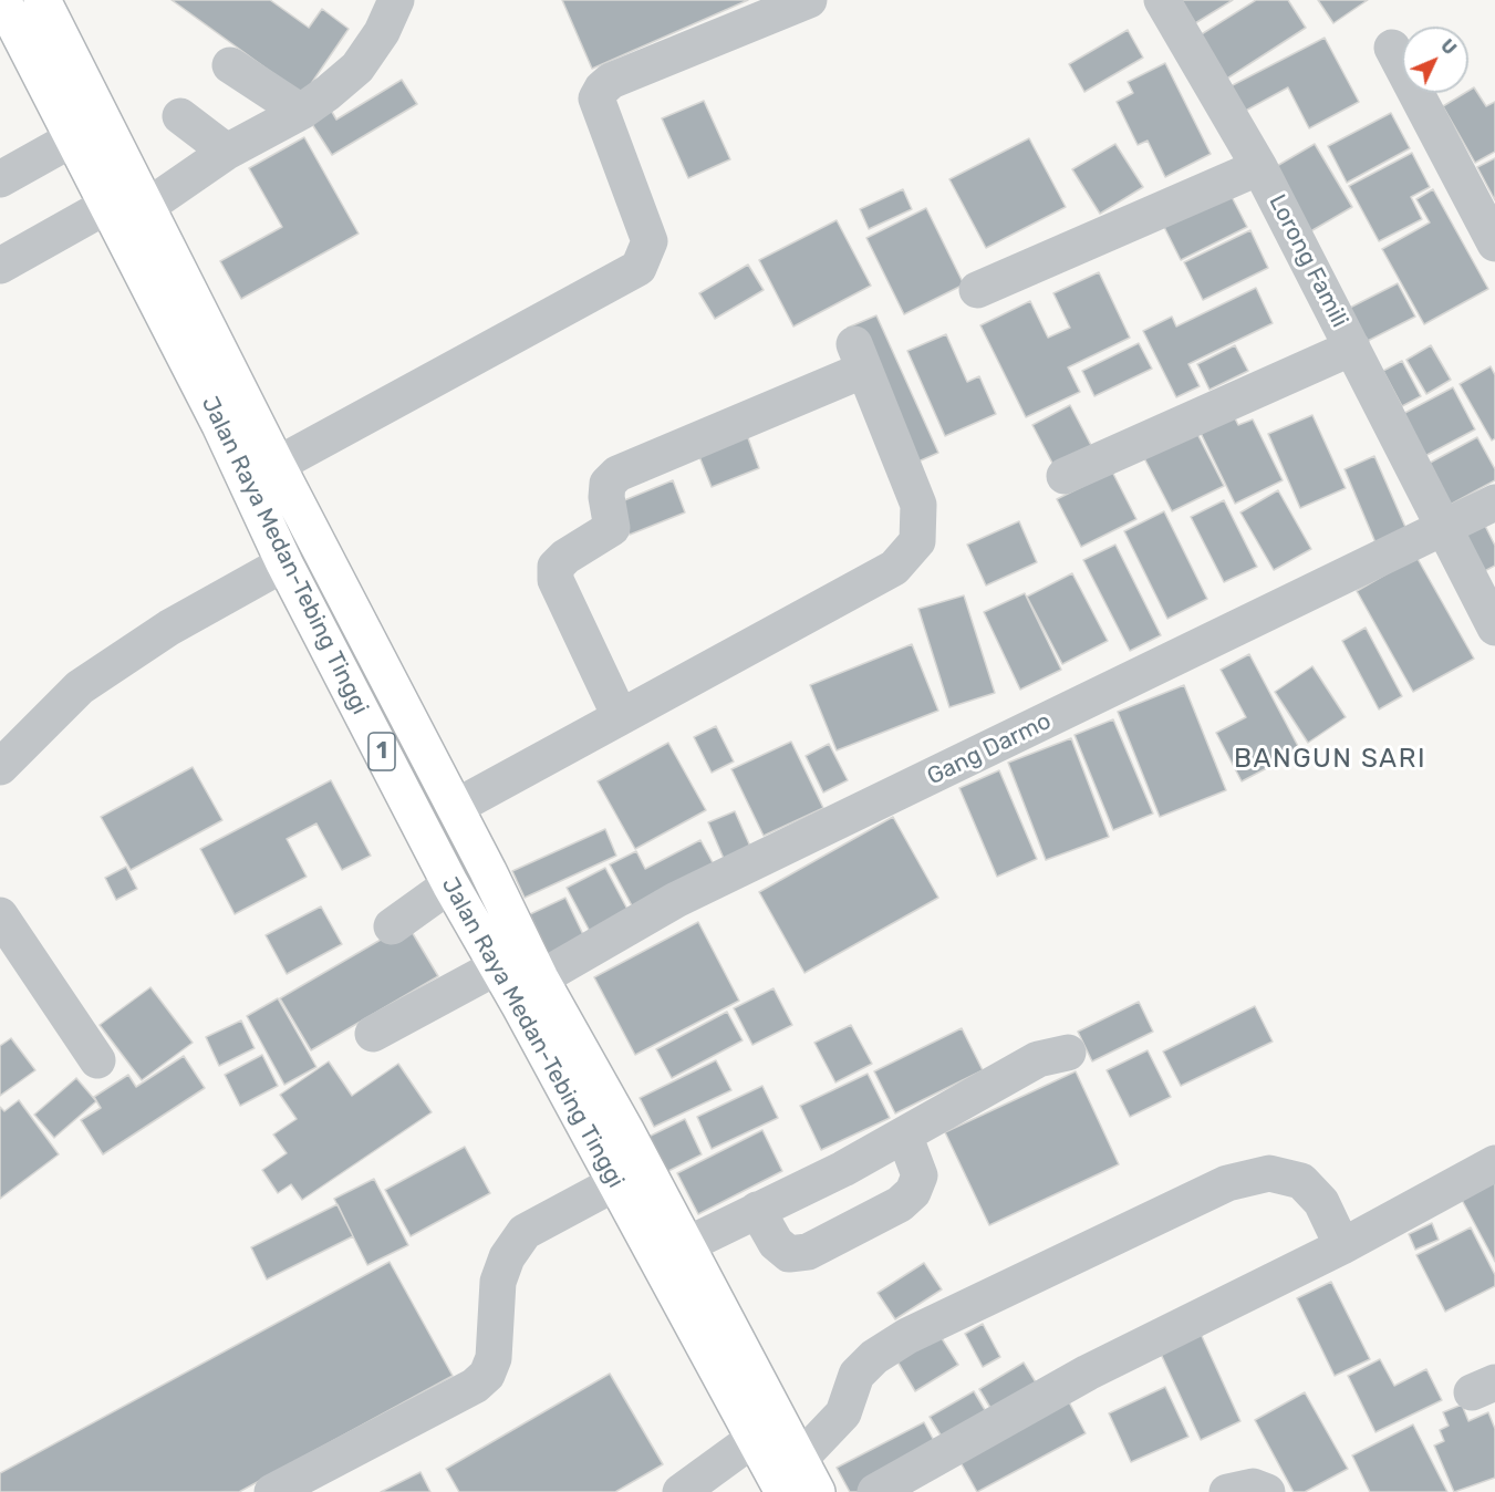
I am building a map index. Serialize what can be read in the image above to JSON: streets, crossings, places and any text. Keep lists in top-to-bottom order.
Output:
{
  "streets": {
    "highway": ["Jalan Raya Medan-Tebing Tinggi", "1"],
    "street": ["Lorong Famili", "Gang Darmo"]
  },
  "crossings": [
    ["Lorong Famili", "Gang Darmo"],
    ["Jalan Raya Medan-Tebing Tinggi", "Gang Darmo"]
  ],
  "districts": ["BANGUN SARI"],
  "north": "top right"
}
